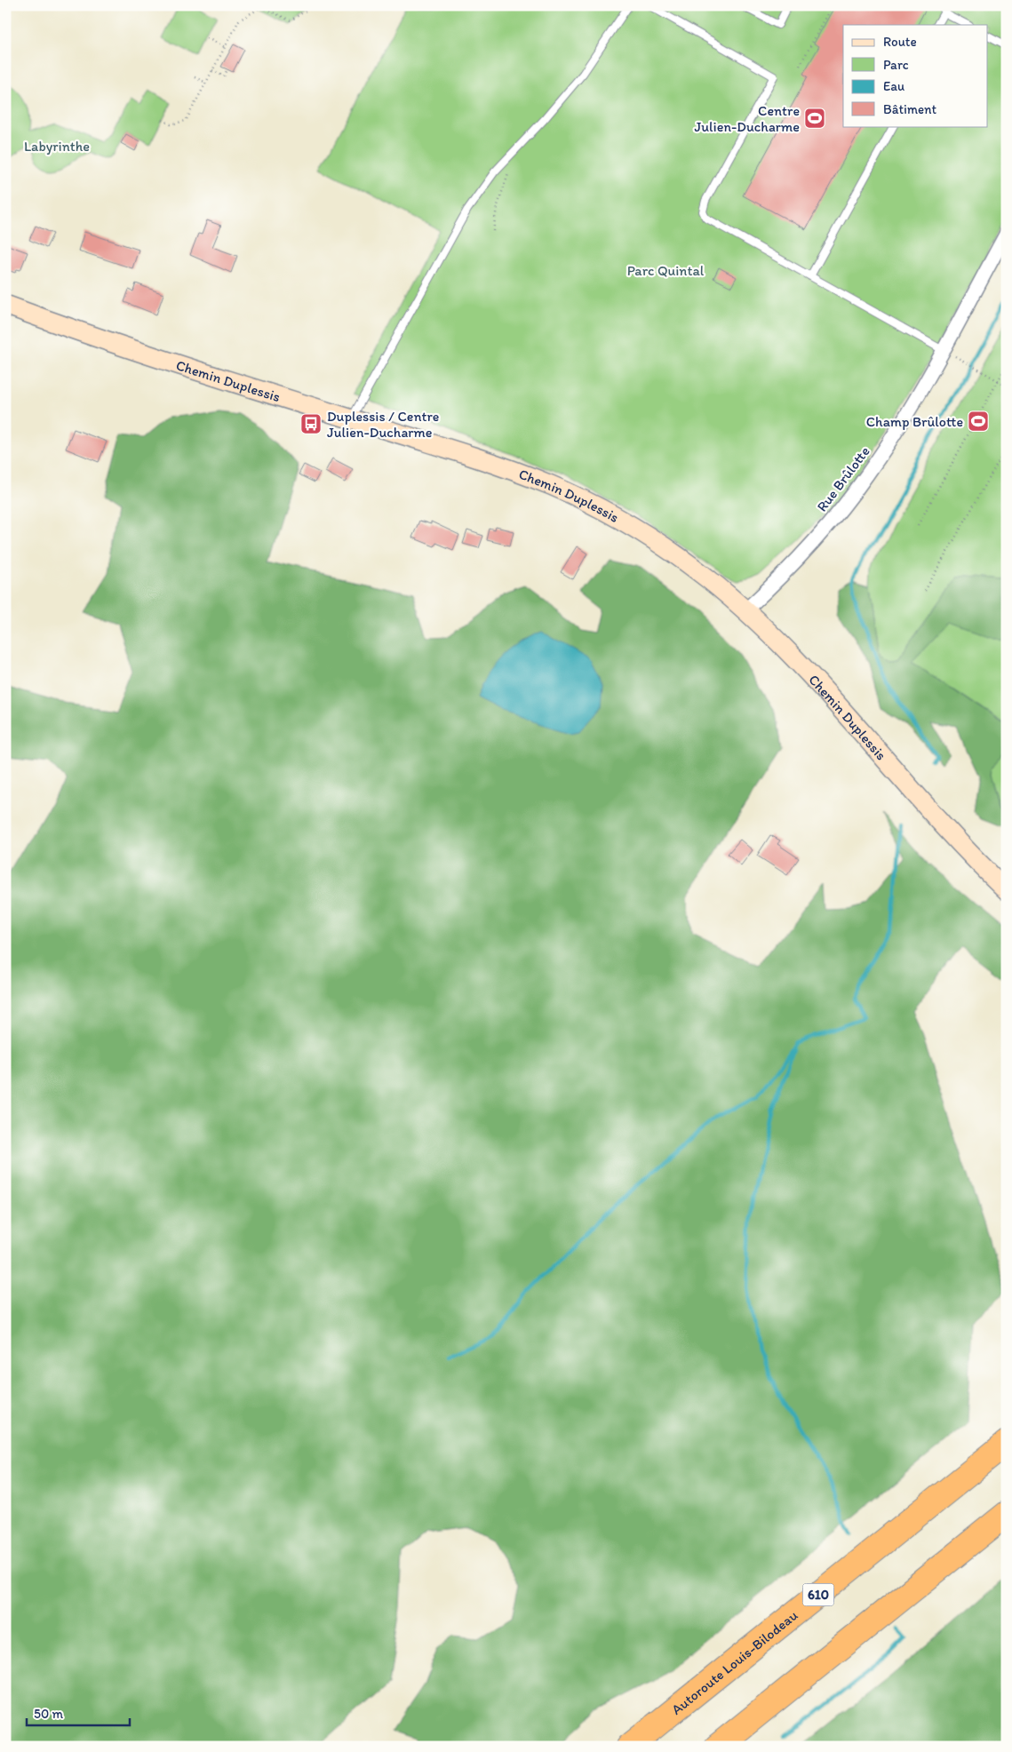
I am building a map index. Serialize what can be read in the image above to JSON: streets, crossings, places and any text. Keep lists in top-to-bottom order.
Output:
{
  "streets": {
    "highway": ["610", "Autoroute Louis-Bilodeau"],
    "street": ["Chemin Duplessis", "Rue Brûlotte"]
  },
  "crossings": [
    ["Chemin Duplessis", "Rue Brûlotte"]
  ],
  "parks": ["Labyrinthe", "Parc Quintal"],
  "places": {
    "sports": ["Centre Julien-Ducharme", "Champ Brûlotte"],
    "bus stop": ["Duplessis / Centre Julien-Ducharme"]
  },
  "legend": [
    "Route",
    "Parc",
    "Eau",
    "Bâtiment"
  ],
  "scale_bar": "50 m"
}
